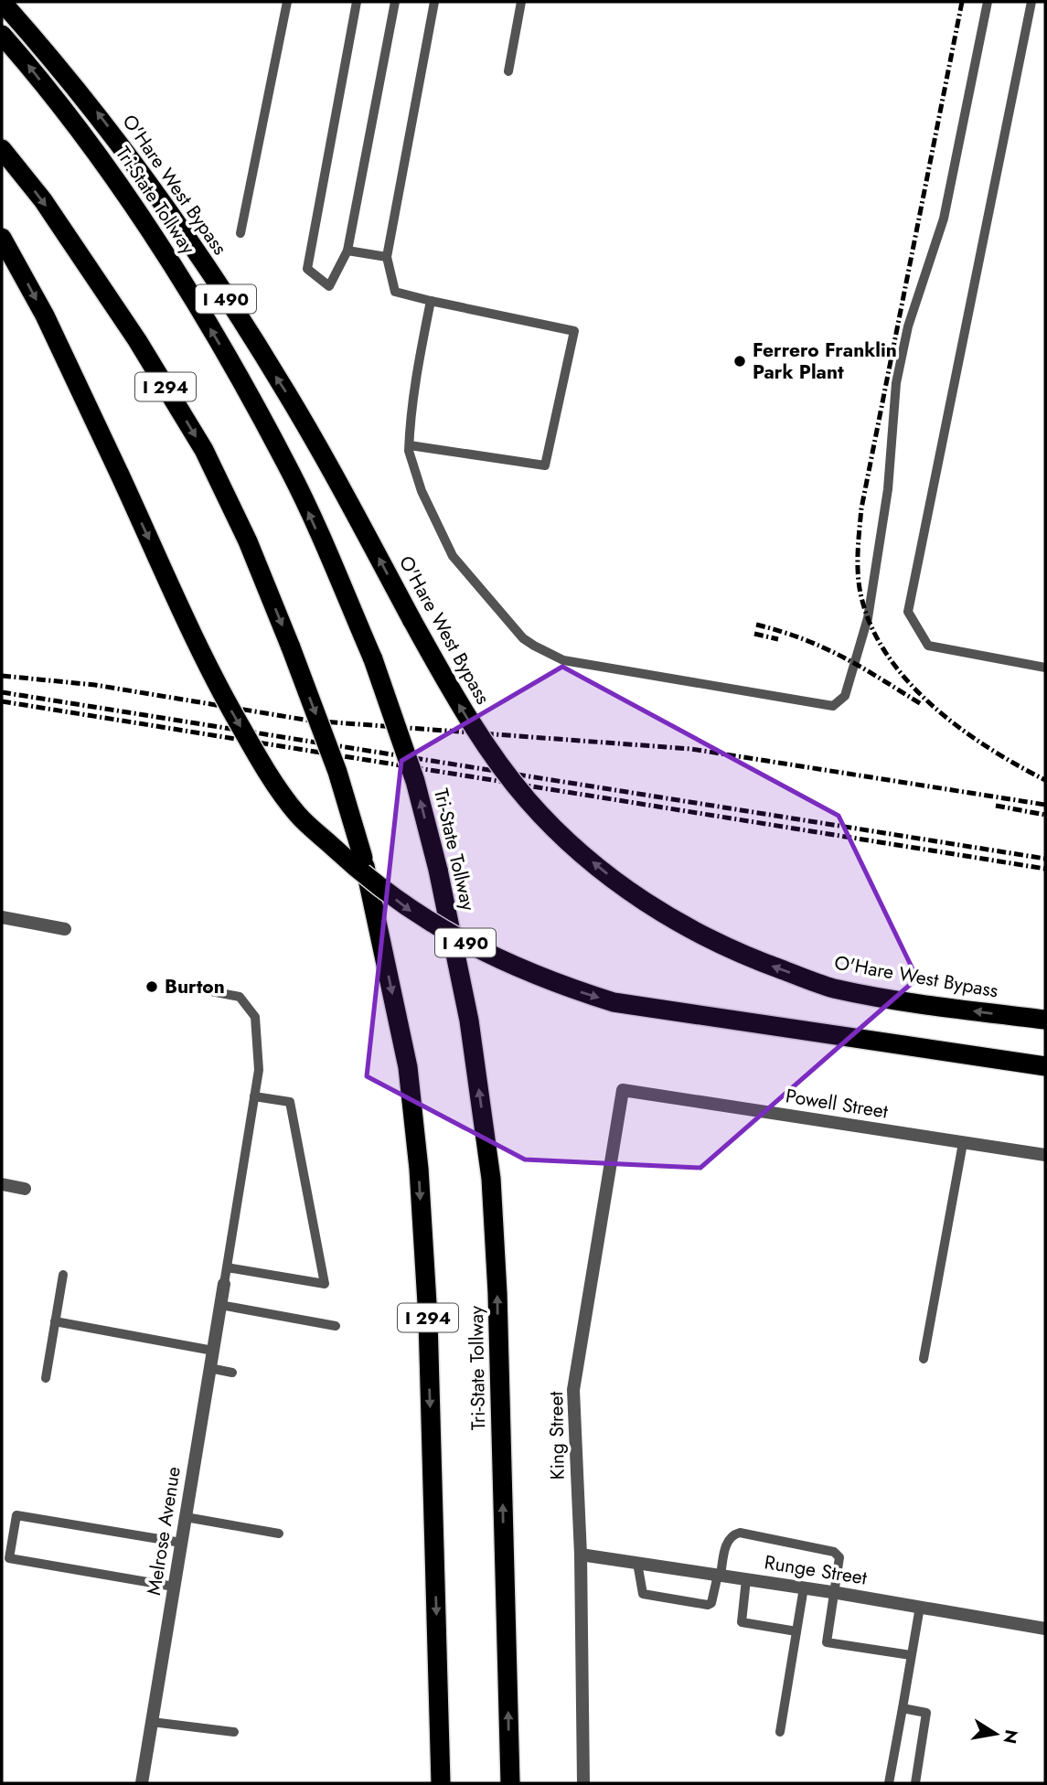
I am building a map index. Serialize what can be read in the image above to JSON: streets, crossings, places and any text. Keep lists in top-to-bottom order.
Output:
{
  "streets": {
    "highway": [
      "O'Hare West Bypass",
      "Tri-State Tollway",
      "I 490",
      "I 294"
    ],
    "street": [
      "Powell Street",
      "King Street",
      "Melrose Avenue",
      "Runge Street"
    ]
  },
  "crossings": [
    ["Powell Street", "King Street"],
    ["King Street", "Runge Street"]
  ],
  "places": ["Ferrero Franklin Park Plant", "Burton"],
  "north": "right"
}
